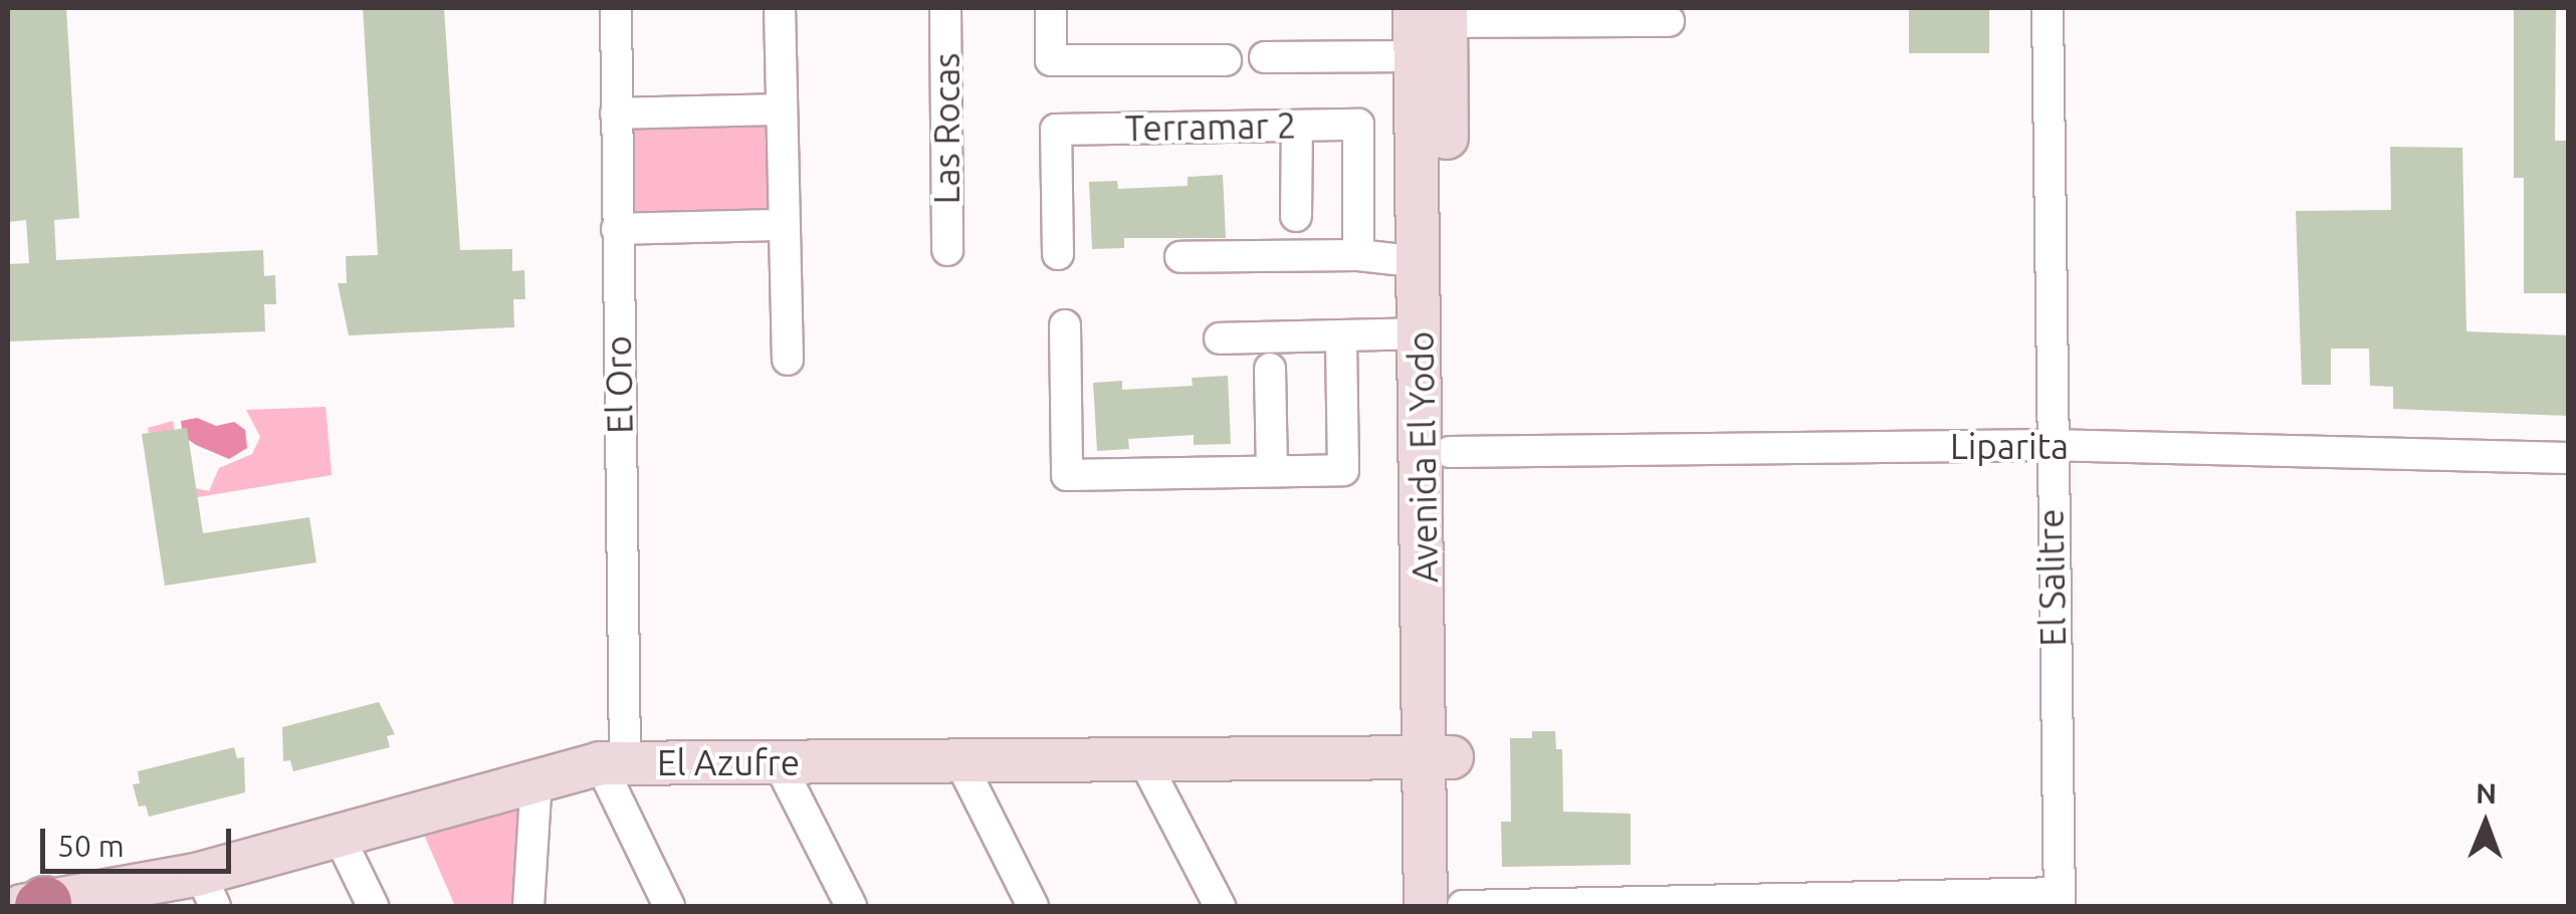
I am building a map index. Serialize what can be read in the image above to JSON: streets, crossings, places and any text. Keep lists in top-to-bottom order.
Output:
{
  "streets": {
    "street": [
      "Terramar 2",
      "Las Rocas",
      "El Oro",
      "Liparita",
      "Avenida El Yodo",
      "El Salitre",
      "El Azufre"
    ]
  },
  "crossings": [
    ["El Oro", "El Azufre"],
    ["Liparita", "Avenida El Yodo"],
    ["Liparita", "El Salitre"],
    ["Avenida El Yodo", "El Azufre"]
  ],
  "scale_bar": "50 m",
  "north": "top"
}
